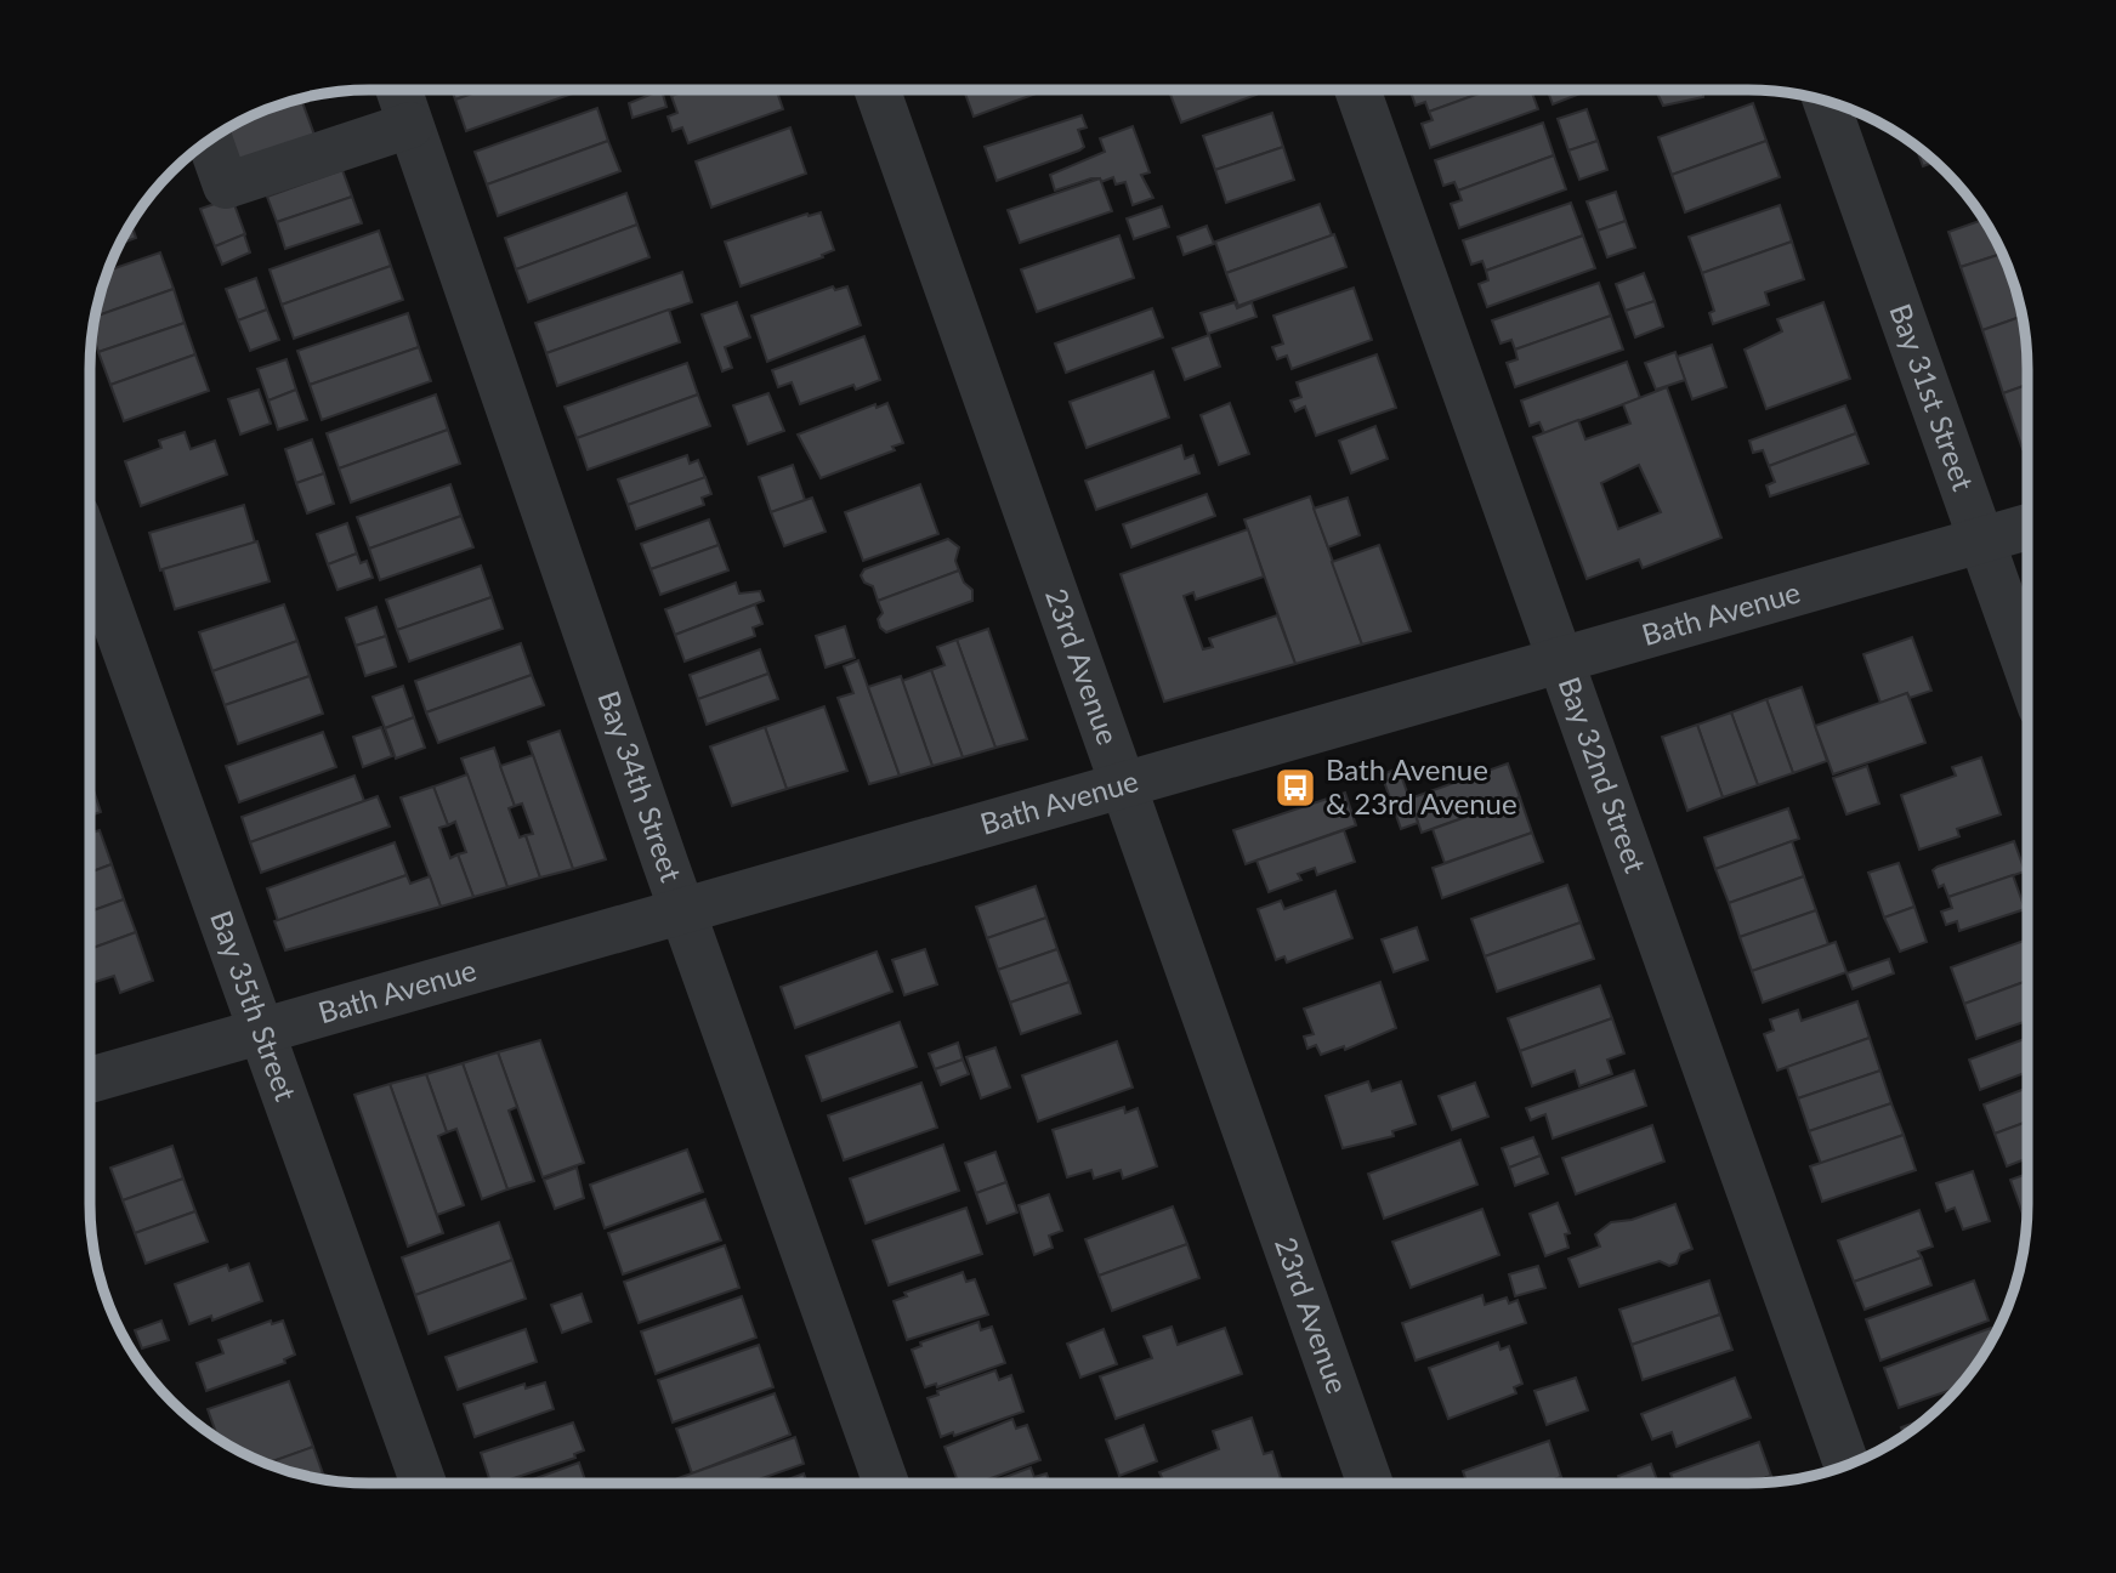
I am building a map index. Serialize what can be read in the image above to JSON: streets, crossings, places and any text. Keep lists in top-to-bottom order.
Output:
{
  "streets": {
    "street": [
      "Bay 31st Street",
      "Bath Avenue",
      "23rd Avenue",
      "Bay 32nd Street",
      "Bay 34th Street",
      "Bay 35th Street"
    ]
  },
  "crossings": [
    ["Bay 31st Street", "Bath Avenue"],
    ["Bath Avenue", "23rd Avenue"],
    ["Bath Avenue", "Bay 32nd Street"],
    ["Bath Avenue", "Bay 34th Street"],
    ["Bath Avenue", "Bay 35th Street"]
  ],
  "places": {
    "bus stop": ["Bath Avenue & 23rd Avenue"]
  }
}
